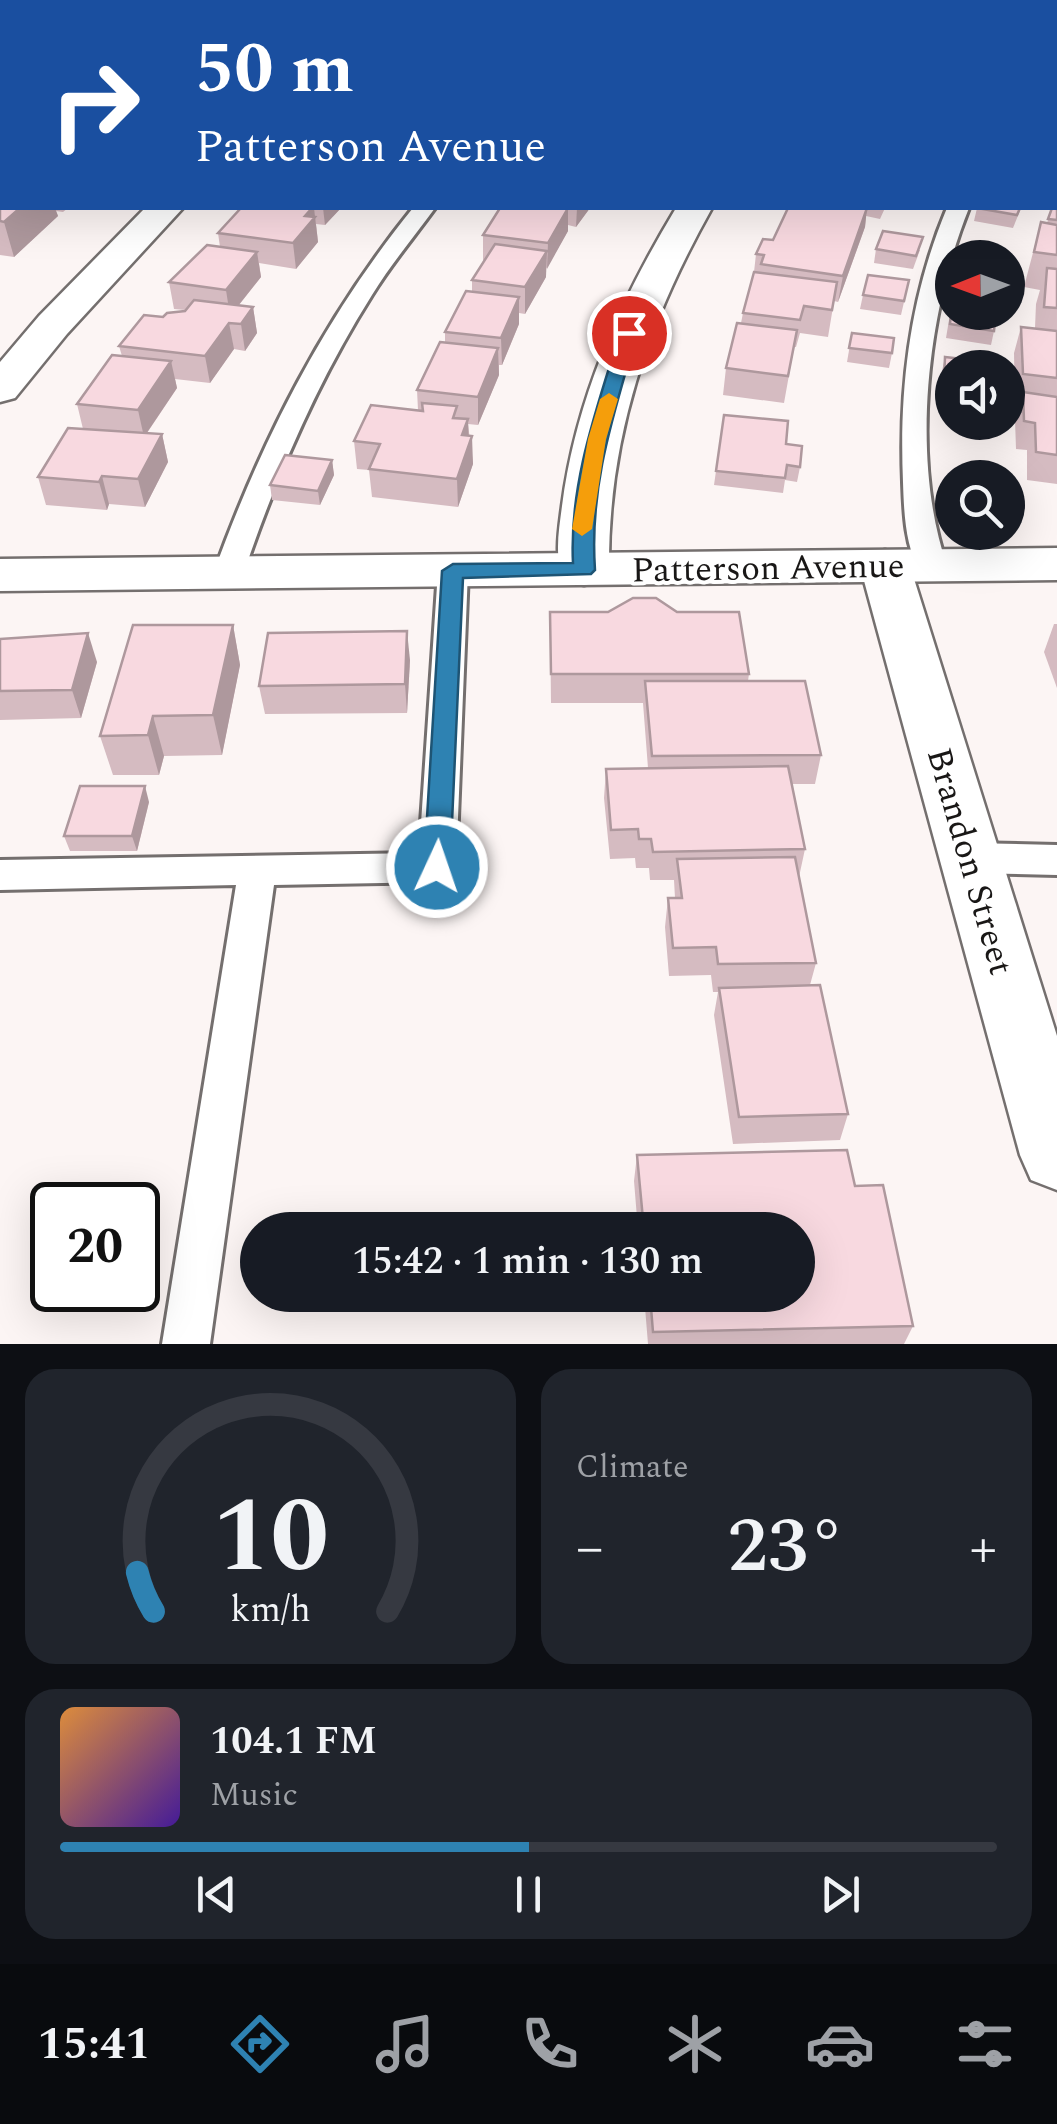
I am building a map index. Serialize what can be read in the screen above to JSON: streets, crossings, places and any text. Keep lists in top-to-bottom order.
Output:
{
  "streets": {
    "street": ["Patterson Avenue", "Brandon Street"]
  },
  "crossings": [
    ["Patterson Avenue", "Brandon Street"]
  ],
  "north": "left",
  "page": {
    "turn": ["50 m", "Patterson Avenue"],
    "limit": "20",
    "trip": "15:42 · 1 min · 130 m",
    "tile": "Climate",
    "heat": ["−", "23°", "+"],
    "song": ["104.1 FM", "Music"],
    "tabs": "15:41",
    "gauge": ["10", "km/h"]
  }
}
